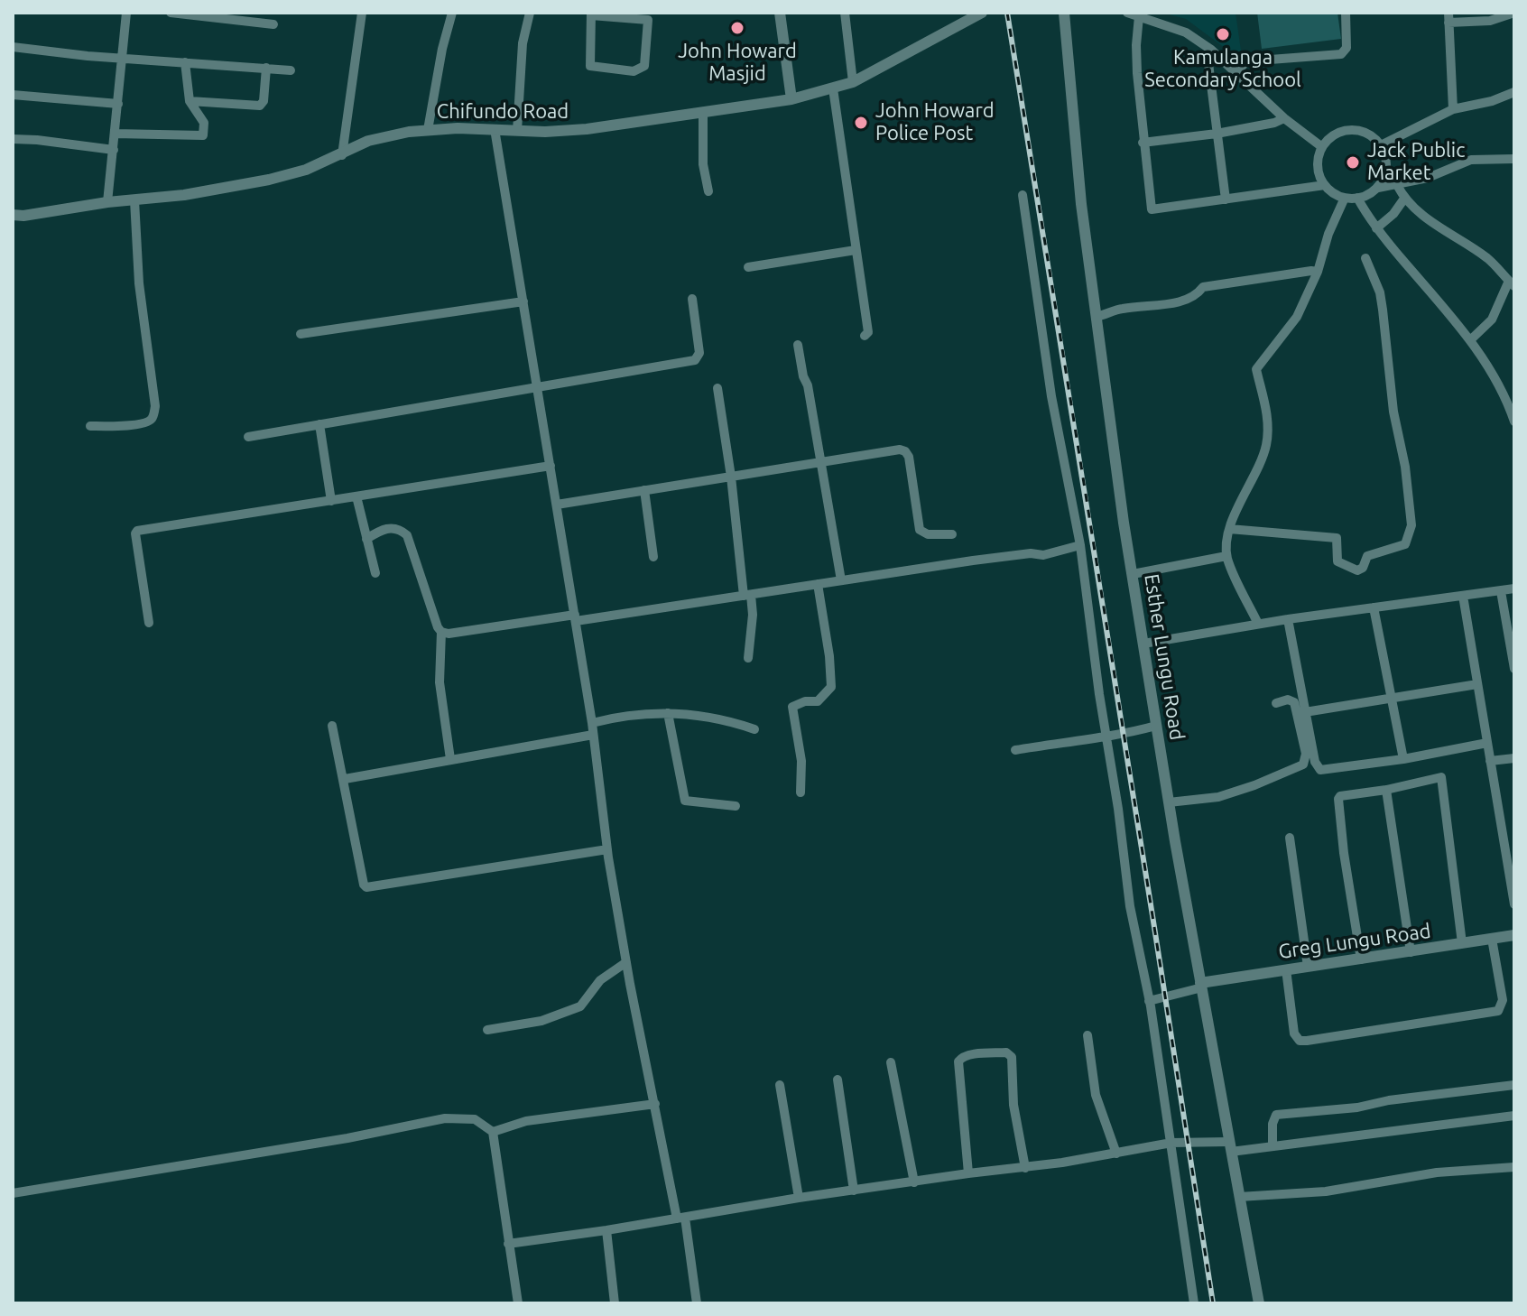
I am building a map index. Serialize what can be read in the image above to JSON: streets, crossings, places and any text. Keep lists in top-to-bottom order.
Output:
{
  "streets": {
    "street": ["Chifundo Road", "Esther Lungu Road", "Greg Lungu Road"]
  },
  "crossings": [
    ["Esther Lungu Road", "Greg Lungu Road"]
  ],
  "places": [
    "John Howard Masjid",
    "Kamulanga Secondary School",
    "John Howard Police Post",
    "Jack Public Market"
  ]
}
